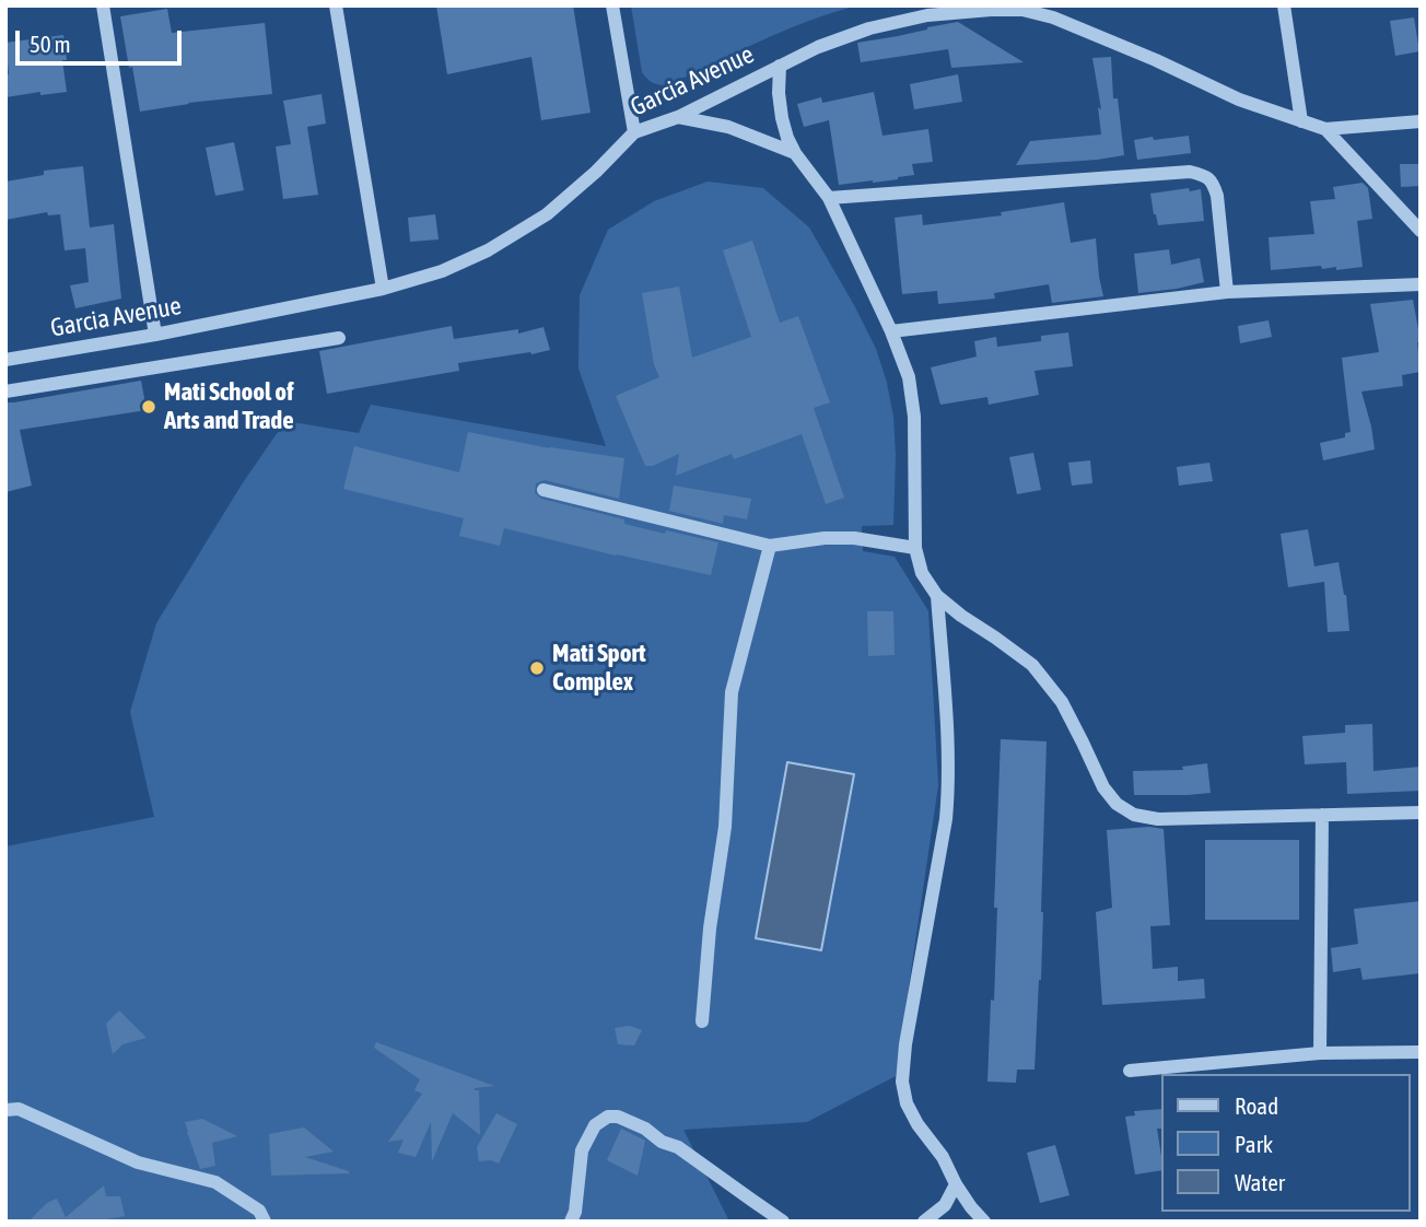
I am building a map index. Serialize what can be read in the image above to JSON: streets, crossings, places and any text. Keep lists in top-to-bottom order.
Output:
{
  "streets": {
    "street": ["Garcia Avenue"]
  },
  "places": ["Mati School of Arts and Trade", "Mati Sport Complex"],
  "legend": ["Road", "Park", "Water"],
  "scale_bar": "50 m"
}
